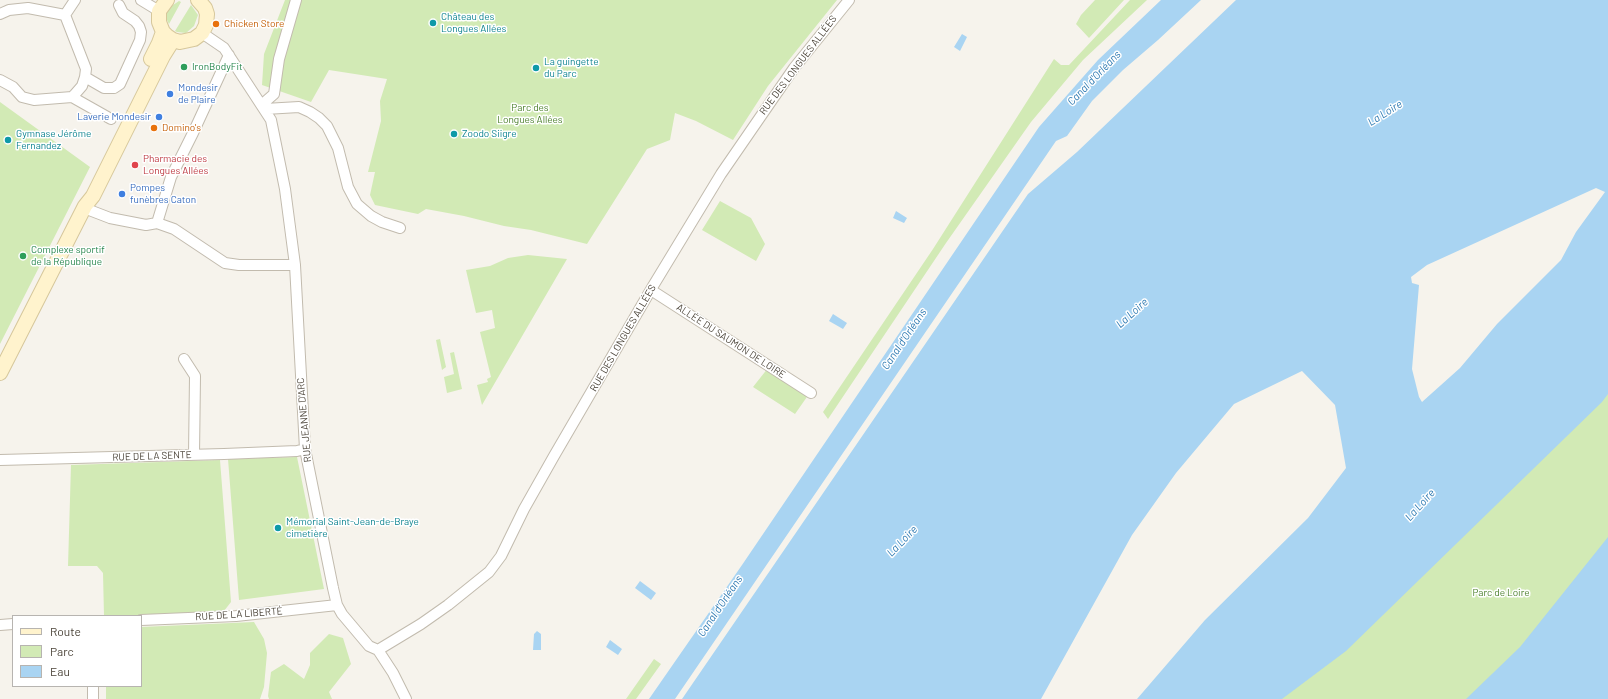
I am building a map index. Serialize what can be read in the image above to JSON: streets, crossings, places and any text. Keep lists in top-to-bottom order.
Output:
{
  "streets": {
    "street": [
      "RUE DES LONGUES ALLÉES",
      "ALLÉE DU SAUMON DE LOIRE",
      "RUE JEANNE D'ARC",
      "RUE DE LA SENTE",
      "RUE DE LA LIBERTÉ"
    ]
  },
  "crossings": [
    ["RUE DES LONGUES ALLÉES", "ALLÉE DU SAUMON DE LOIRE"],
    ["RUE DES LONGUES ALLÉES", "RUE JEANNE D'ARC"],
    ["RUE JEANNE D'ARC", "RUE DE LA SENTE"],
    ["RUE JEANNE D'ARC", "RUE DE LA LIBERTÉ"]
  ],
  "water": ["Canal d'Orléans", "La Loire"],
  "parks": ["Parc des Longues Allées", "Parc de Loire"],
  "places": [
    "Château des Longues Allées",
    "Chicken Store",
    "IronBodyFit",
    "La guingette du Parc",
    "Mondesir de Plaire",
    "Laverie Mondesir",
    "Domino's",
    "Zoodo Siigre",
    "Gymnase Jérôme Fernandez",
    "Pharmacie des Longues Allées",
    "Pompes funèbres Caton",
    "Complexe sportif de la République",
    "Mémorial Saint-Jean-de-Braye cimetière"
  ],
  "legend": ["Route", "Parc", "Eau"]
}
